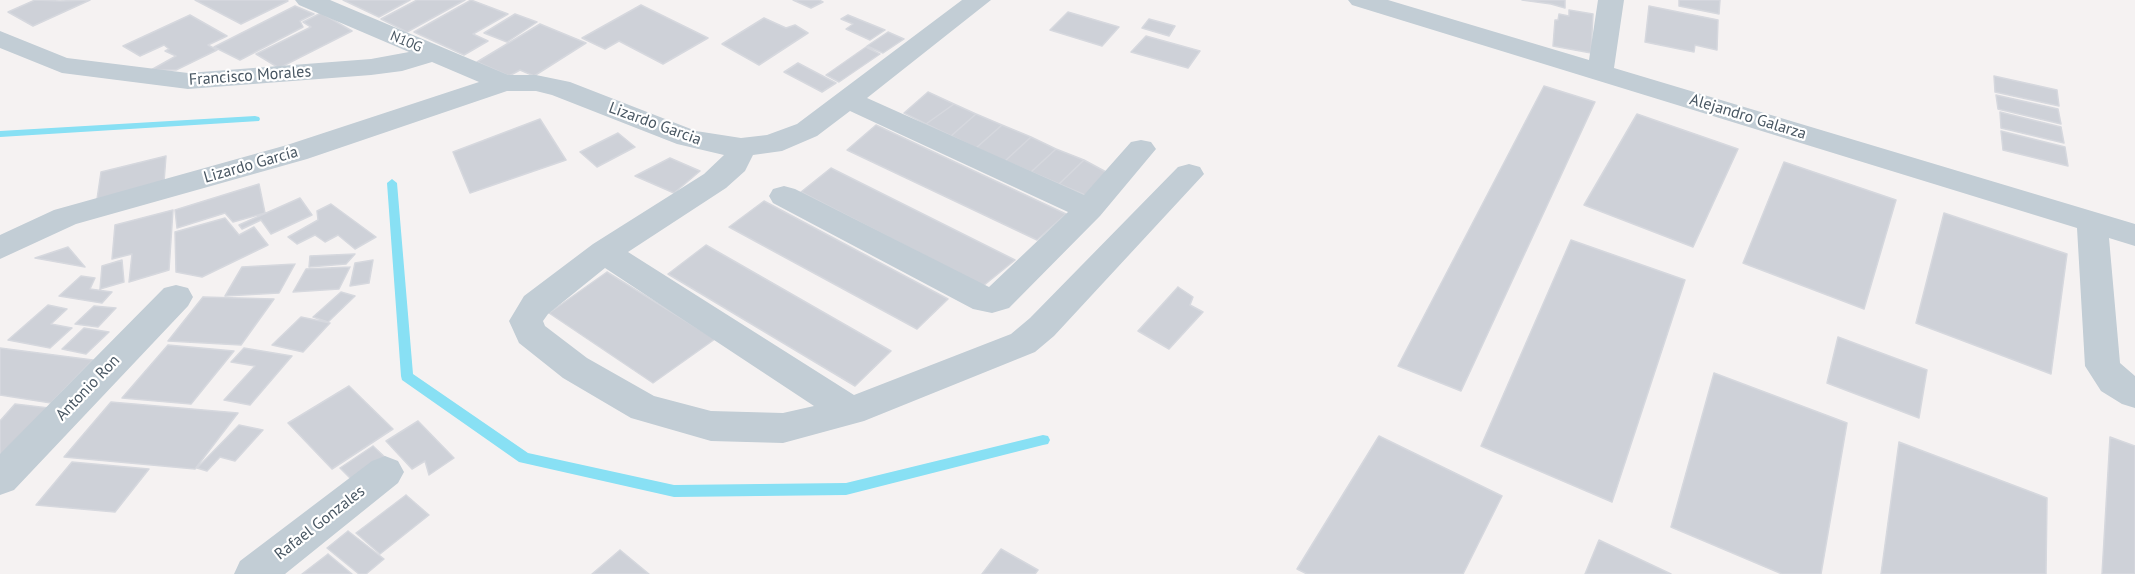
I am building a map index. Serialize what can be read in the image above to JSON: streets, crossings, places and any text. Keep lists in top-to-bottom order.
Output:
{
  "streets": {
    "street": [
      "N10G",
      "Francisco Morales",
      "Alejandro Galarza",
      "Lizardo Garcia",
      "Lizardo García",
      "Antonio Ron",
      "Rafael Gonzales"
    ]
  },
  "crossings": [
    ["N10G", "Francisco Morales"],
    ["N10G", "Lizardo Garcia"],
    ["N10G", "Lizardo García"],
    ["Lizardo Garcia", "Lizardo García"]
  ]
}
